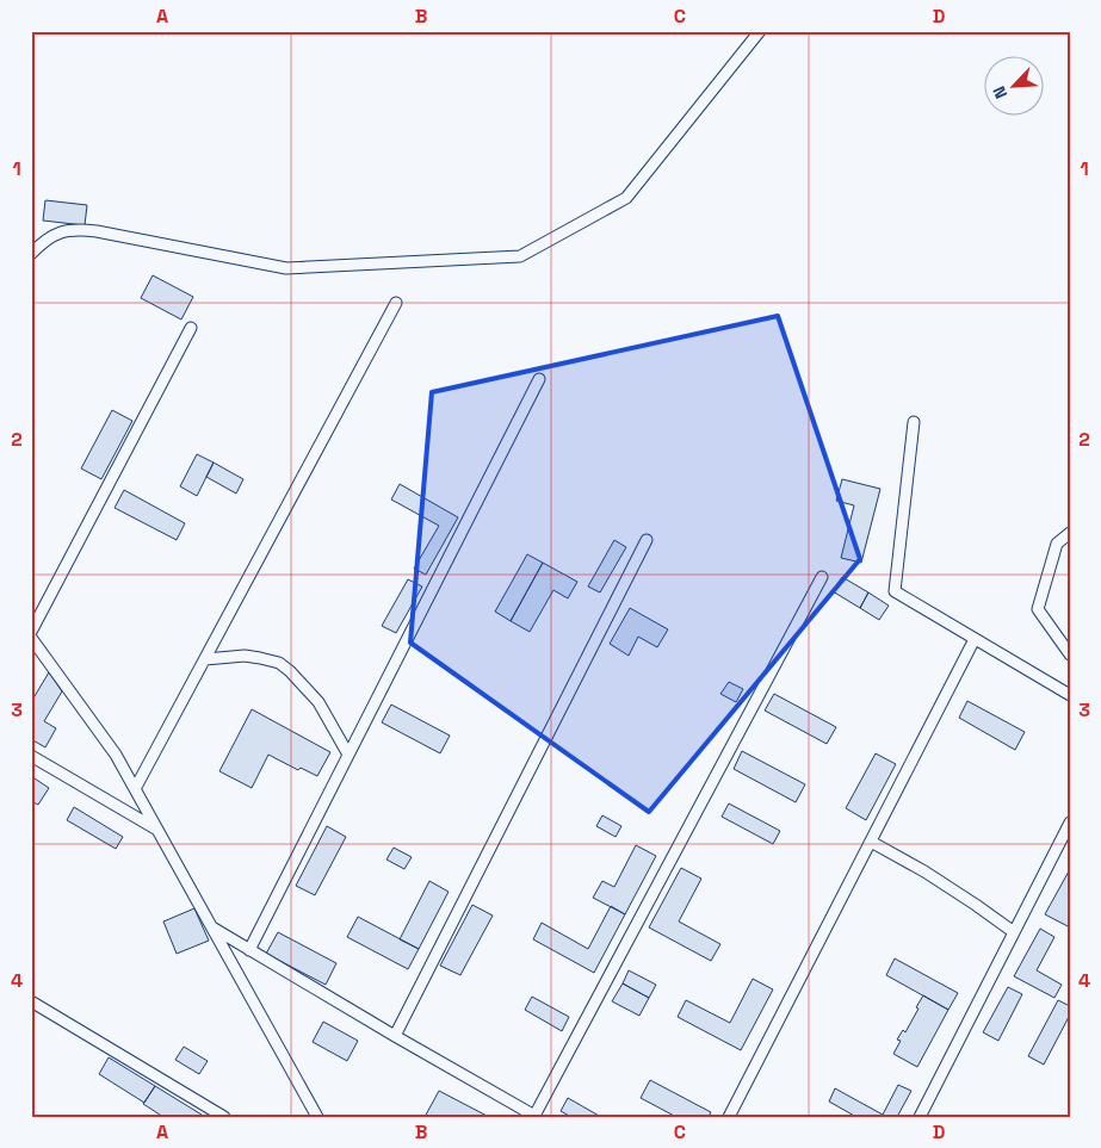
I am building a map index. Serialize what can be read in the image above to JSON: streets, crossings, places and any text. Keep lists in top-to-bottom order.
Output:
{
  "north": "bottom left",
  "grid": {
    "columns": [
      "A",
      "B",
      "C",
      "D"
    ],
    "rows": [
      "1",
      "2",
      "3",
      "4"
    ]
  }
}
